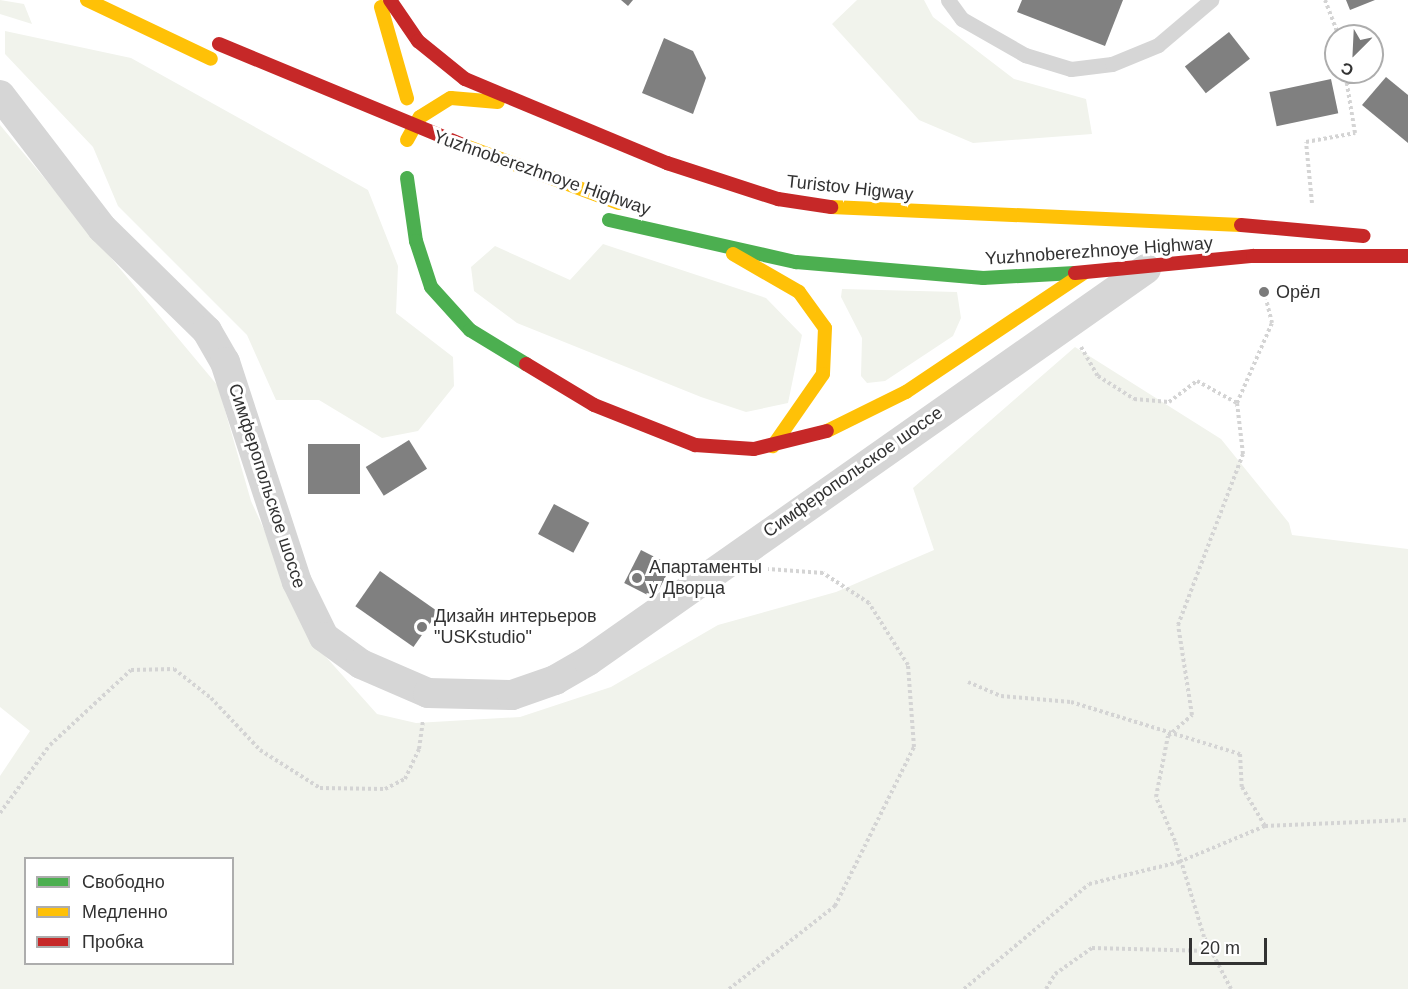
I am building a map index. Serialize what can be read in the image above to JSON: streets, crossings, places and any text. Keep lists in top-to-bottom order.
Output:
{
  "streets": {
    "main road": ["Yuzhnoberezhnoye Highway", "Turistov Higway"],
    "street": ["Симферопольское шоссе"]
  },
  "crossings": [
    ["Yuzhnoberezhnoye Highway", "Turistov Higway"],
    ["Yuzhnoberezhnoye Highway", "Симферопольское шоссе"]
  ],
  "places": ["Орёл", "Апартаменты у Дворца", "Дизайн интерьеров \"USKstudio\""],
  "legend": ["Свободно", "Медленно", "Пробка"],
  "scale_bar": "20 m",
  "north": "bottom left"
}
